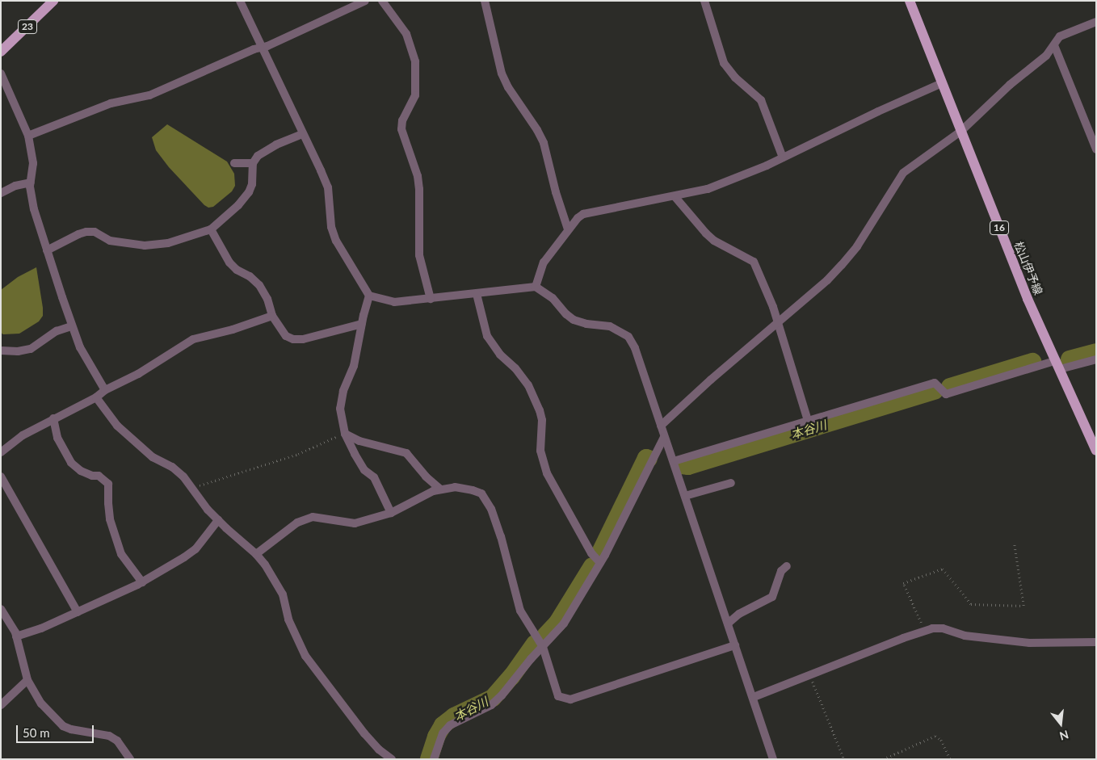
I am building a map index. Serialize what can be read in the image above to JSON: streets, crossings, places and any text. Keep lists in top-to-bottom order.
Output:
{
  "streets": {
    "main road": ["23", "16", "松山伊予線"]
  },
  "water": ["本谷川"],
  "scale_bar": "50 m",
  "north": "bottom"
}
